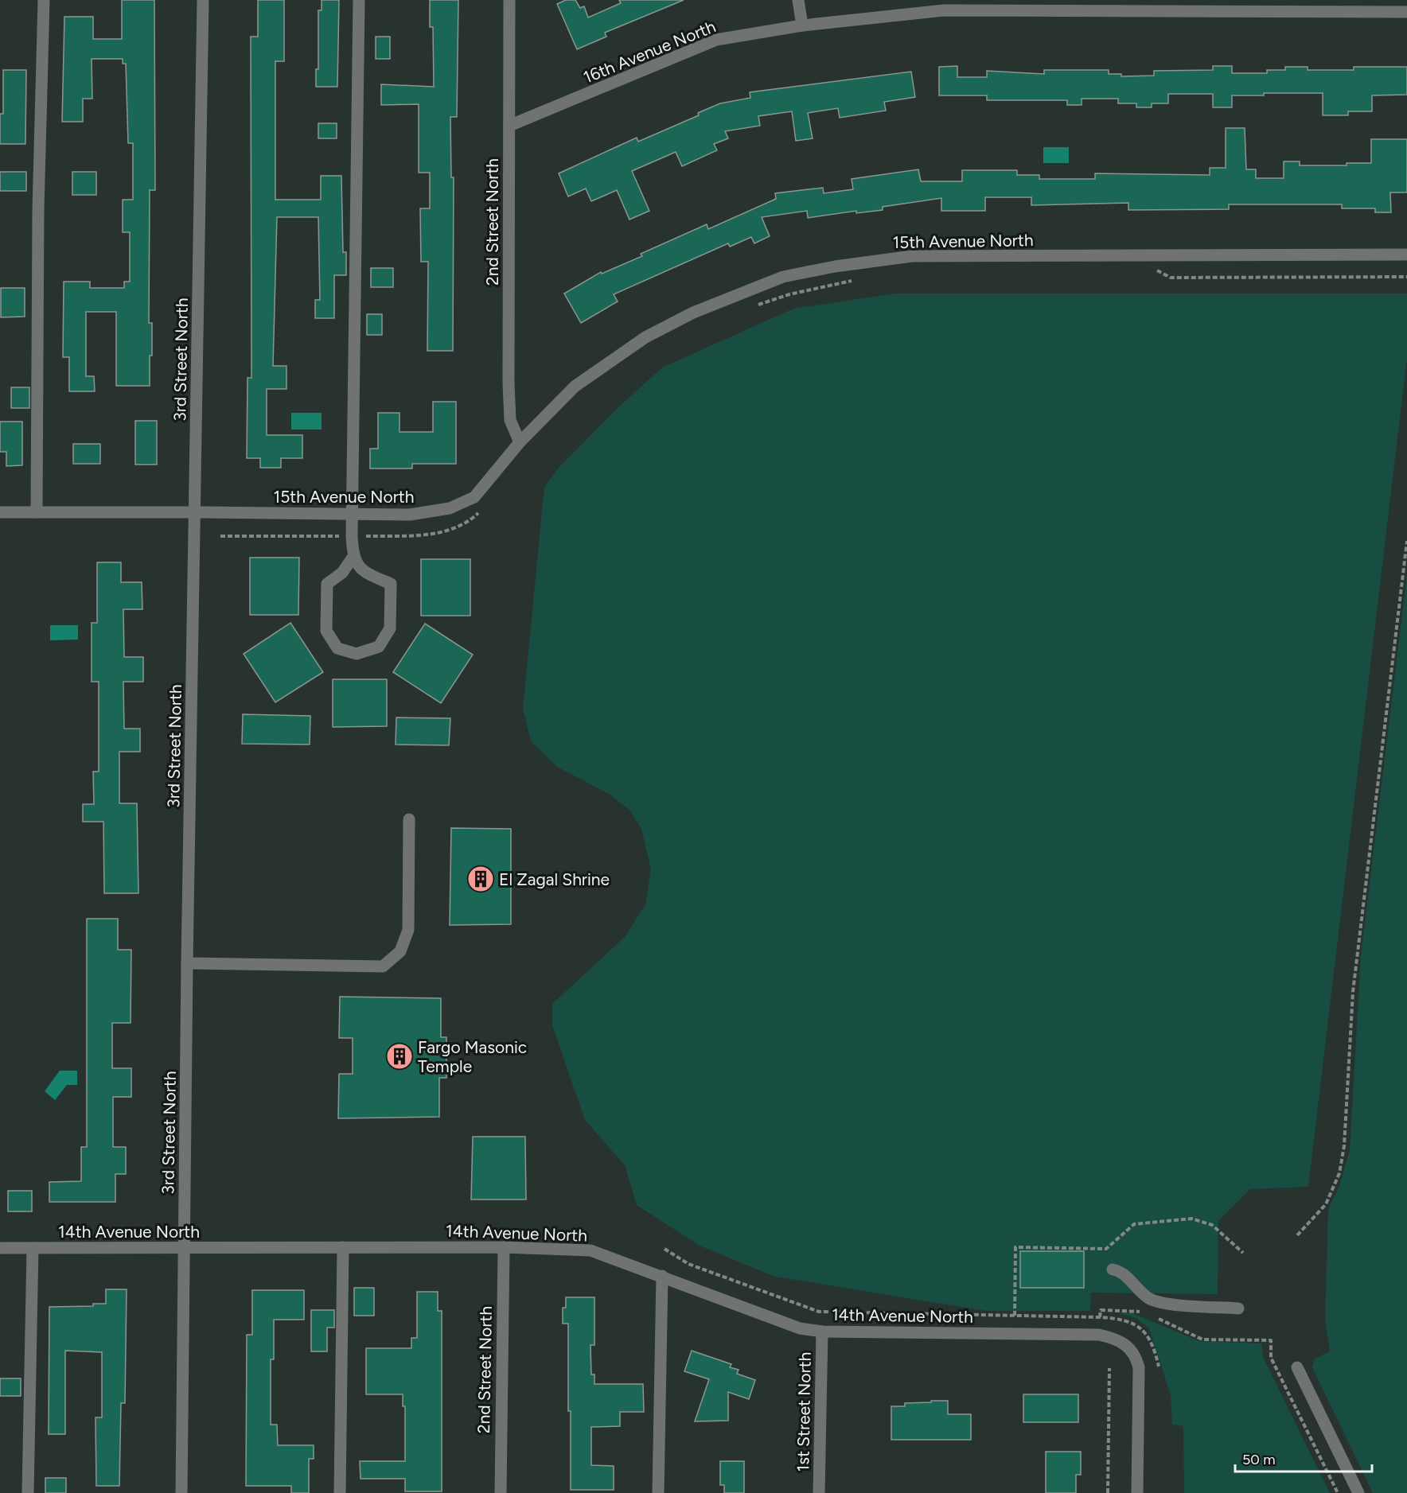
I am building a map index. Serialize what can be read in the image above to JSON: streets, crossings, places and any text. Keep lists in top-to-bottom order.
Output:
{
  "streets": {
    "street": [
      "16th Avenue North",
      "2nd Street North",
      "15th Avenue North",
      "3rd Street North",
      "14th Avenue North",
      "1st Street North"
    ]
  },
  "crossings": [
    ["16th Avenue North", "2nd Street North"],
    ["2nd Street North", "15th Avenue North"],
    ["2nd Street North", "14th Avenue North"],
    ["15th Avenue North", "3rd Street North"],
    ["3rd Street North", "14th Avenue North"],
    ["14th Avenue North", "1st Street North"]
  ],
  "places": {
    "building": ["El Zagal Shrine", "Fargo Masonic Temple"]
  },
  "scale_bar": "50 m"
}
